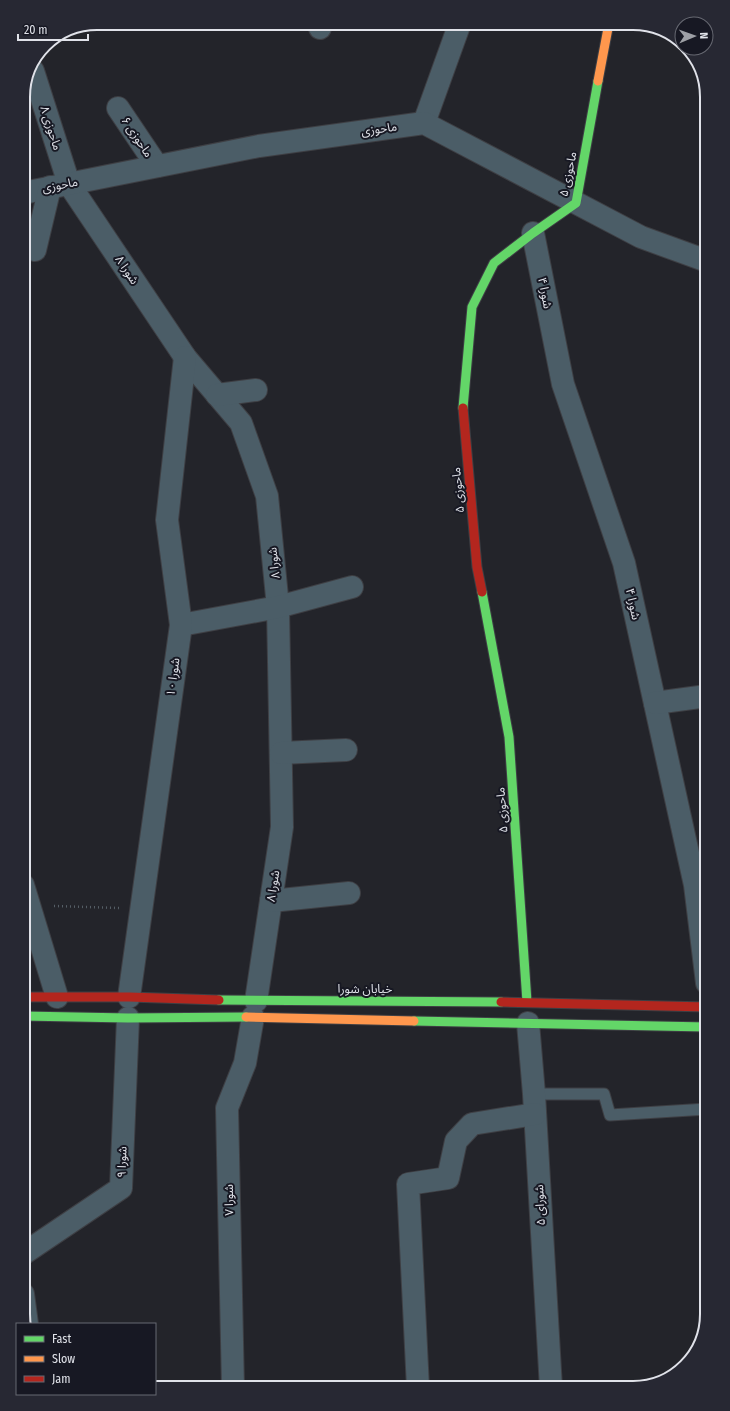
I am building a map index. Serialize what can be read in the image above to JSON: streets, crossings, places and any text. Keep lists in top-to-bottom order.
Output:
{
  "streets": {
    "main road": ["ماحوزی ۵", "خیابان شورا"],
    "street": [
      "ماحوزی ۸",
      "ماحوزی",
      "ماحوزی ۶",
      "شورا ۸",
      "شورا ۴",
      "شورا ۱۰",
      "شورا ۹",
      "شورا ۷",
      "شورای ۵"
    ]
  },
  "crossings": [
    ["ماحوزی ۸", "ماحوزی"],
    ["ماحوزی ۸", "شورا ۸"],
    ["ماحوزی", "ماحوزی ۶"],
    ["ماحوزی", "شورا ۸"],
    ["ماحوزی ۵", "شورا ۴"],
    ["ماحوزی ۵", "خیابان شورا"],
    ["ماحوزی ۵", "شورای ۵"],
    ["شورا ۸", "شورا ۱۰"],
    ["شورا ۸", "خیابان شورا"],
    ["شورا ۸", "شورا ۷"],
    ["شورا ۱۰", "خیابان شورا"],
    ["خیابان شورا", "شورا ۹"],
    ["خیابان شورا", "شورا ۷"],
    ["خیابان شورا", "شورای ۵"]
  ],
  "legend": ["Fast", "Slow", "Jam"],
  "scale_bar": "20 m",
  "north": "right"
}
